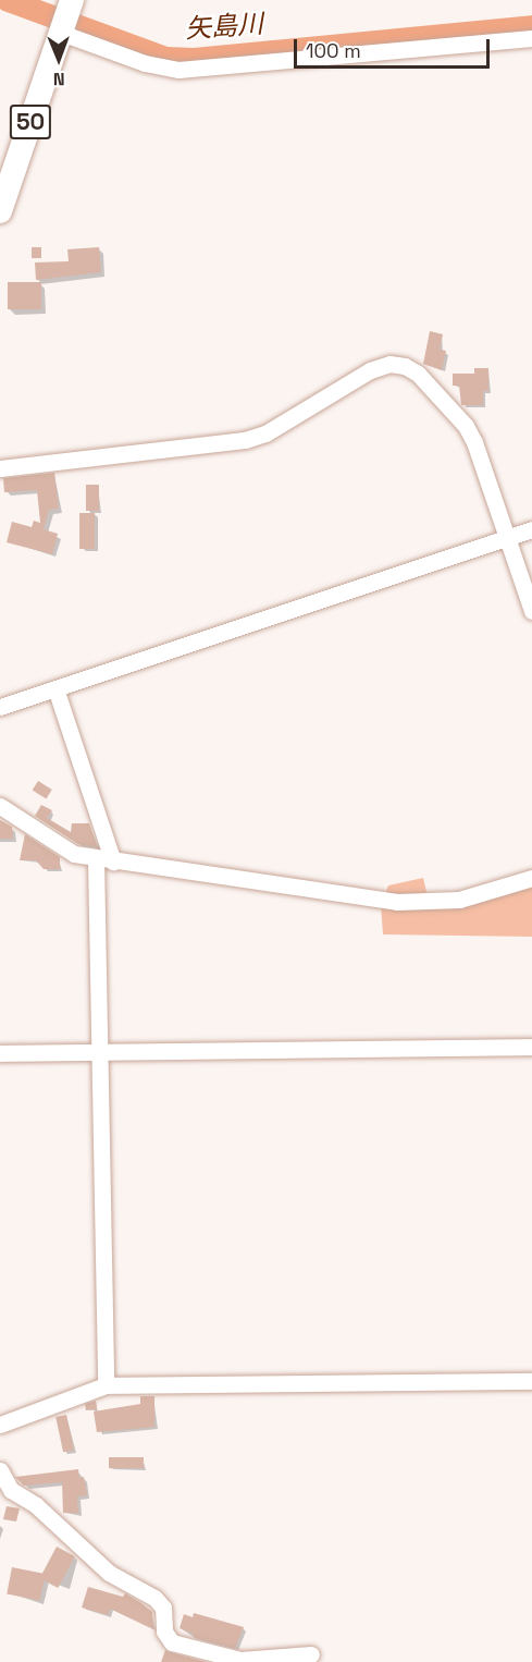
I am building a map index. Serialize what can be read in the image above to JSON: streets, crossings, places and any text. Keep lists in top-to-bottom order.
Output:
{
  "streets": {
    "main road": ["50"]
  },
  "water": ["矢島川"],
  "scale_bar": "100 m",
  "north": "bottom"
}
